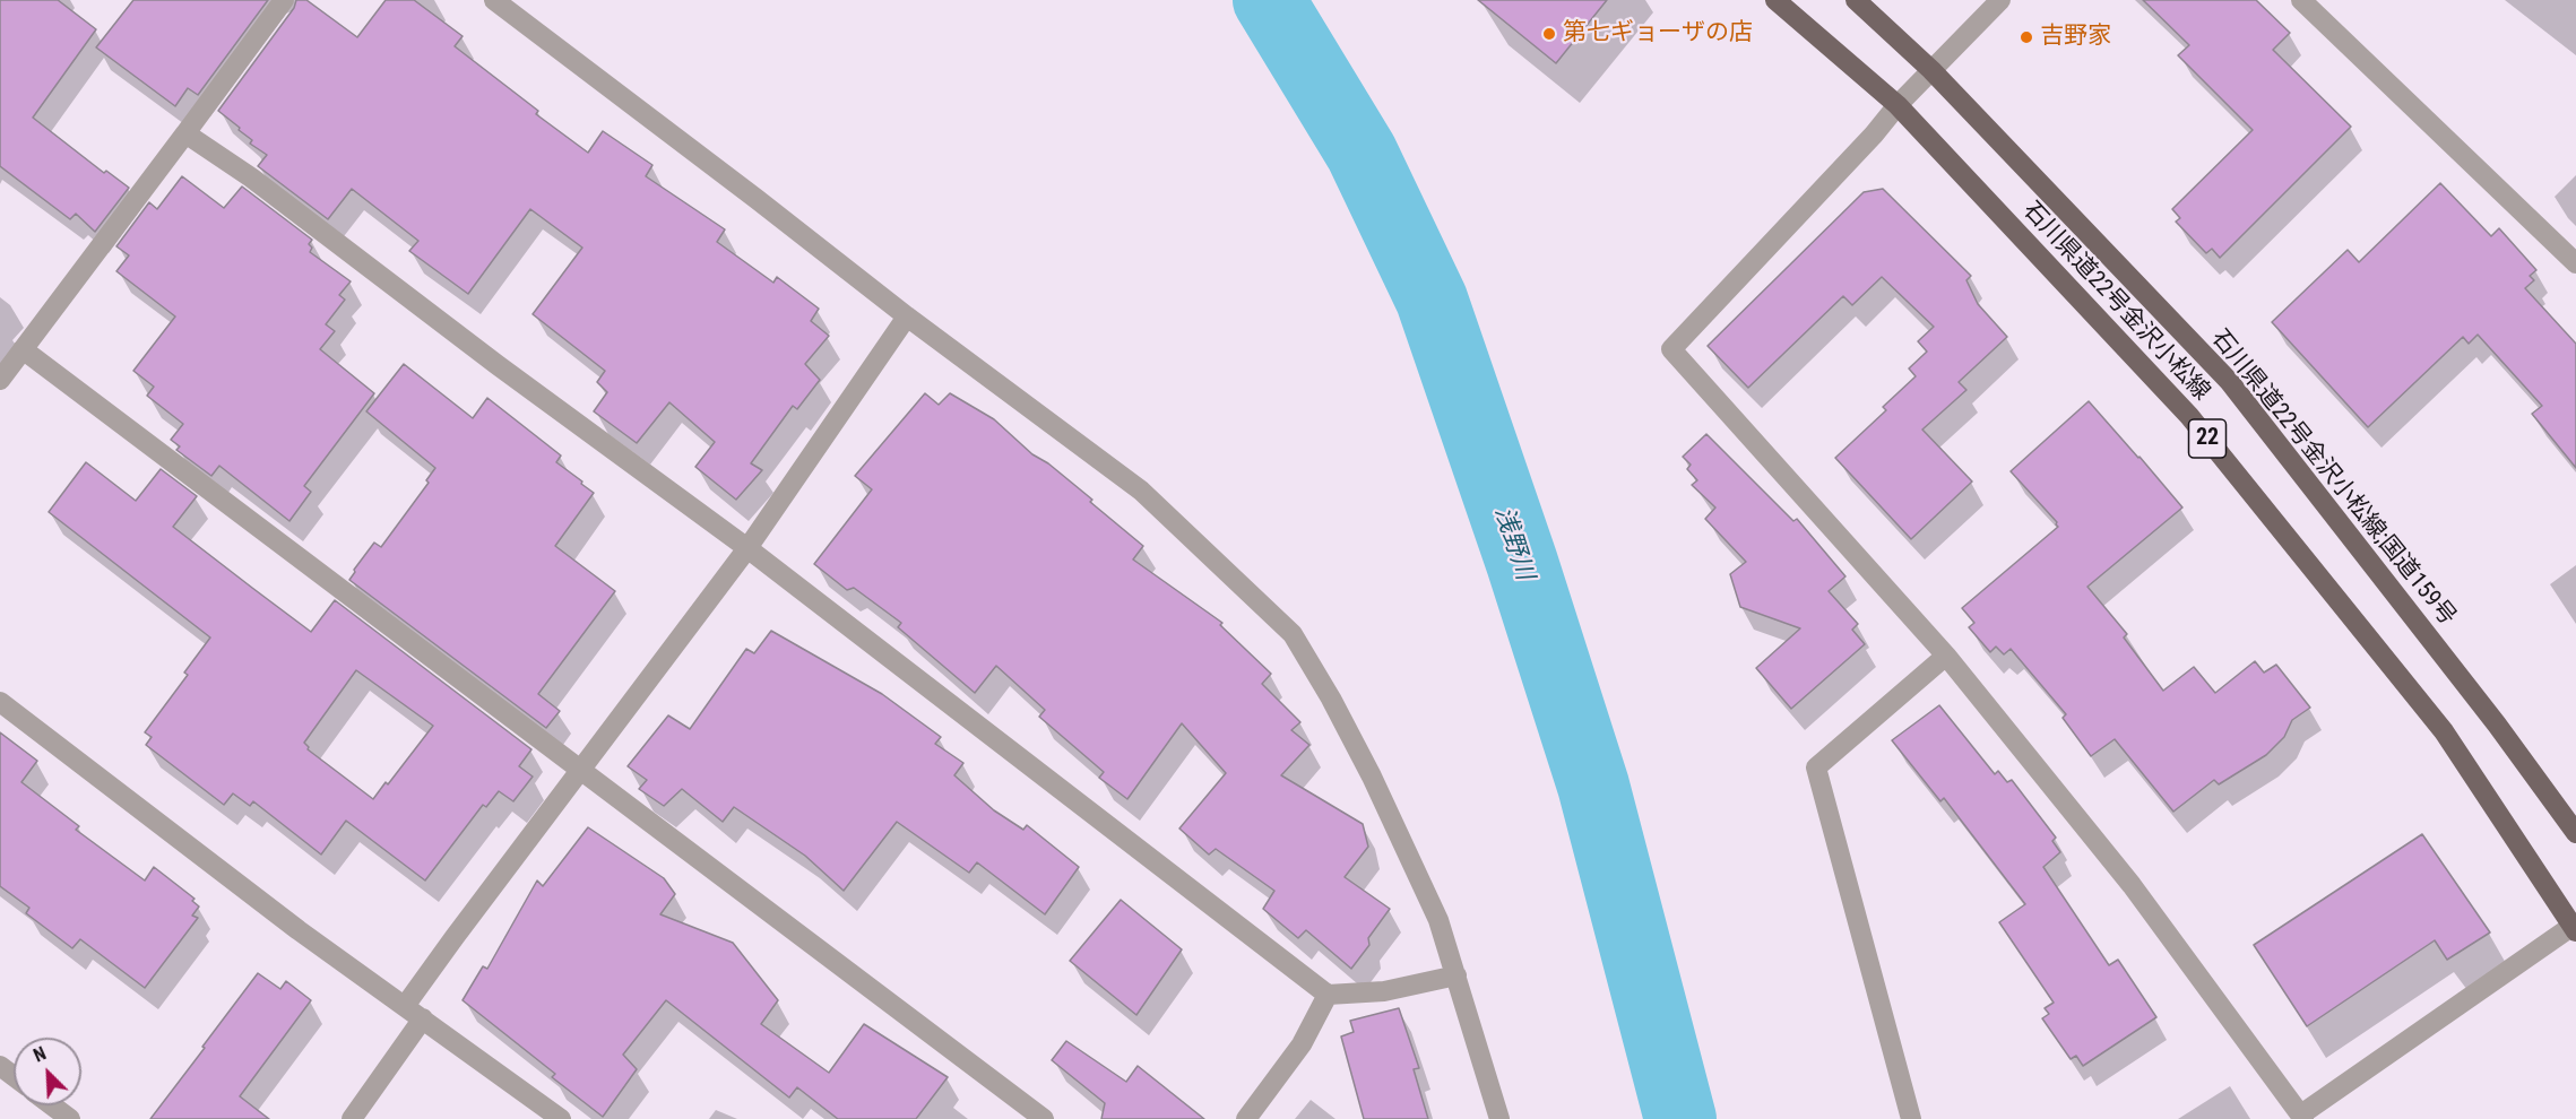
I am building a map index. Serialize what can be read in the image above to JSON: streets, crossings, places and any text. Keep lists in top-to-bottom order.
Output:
{
  "streets": {
    "main road": ["石川県道22号金沢小松線", "22", "石川県道22号金沢小松線;国道159号"]
  },
  "water": ["浅野川"],
  "places": ["第七ギョーザの店", "吉野家"],
  "north": "top left"
}
